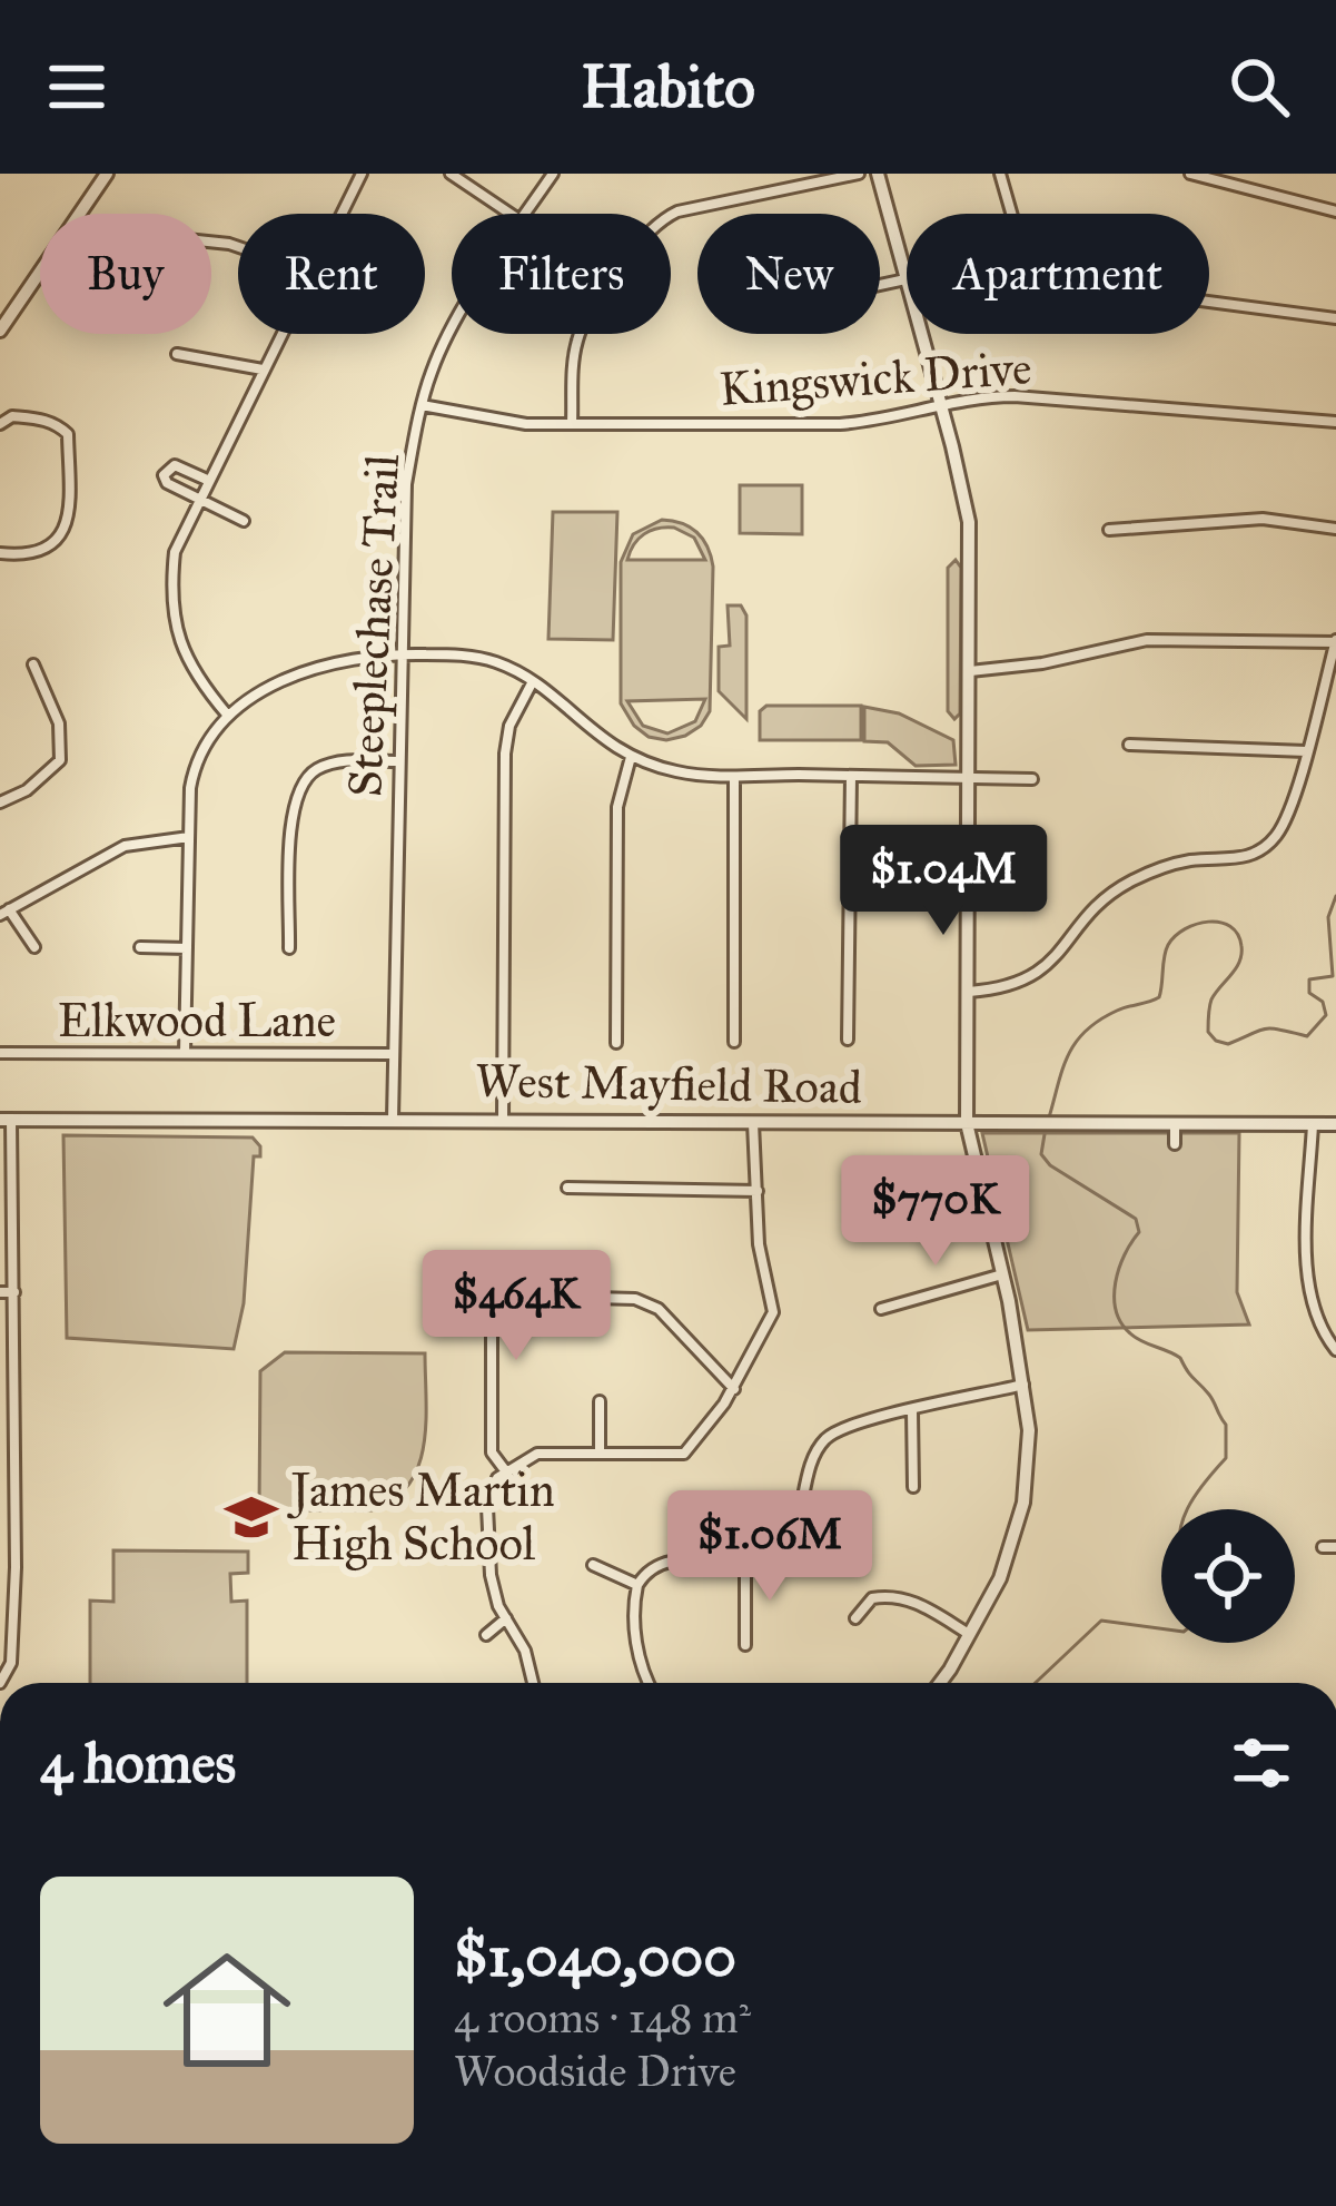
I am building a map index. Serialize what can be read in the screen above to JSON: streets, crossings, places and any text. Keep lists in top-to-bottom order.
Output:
{
  "streets": {
    "street": [
      "Kingswick Drive",
      "Steeplechase Trail",
      "Elkwood Lane",
      "West Mayfield Road"
    ]
  },
  "crossings": [
    ["Kingswick Drive", "Steeplechase Trail"],
    ["Steeplechase Trail", "Elkwood Lane"],
    ["Steeplechase Trail", "West Mayfield Road"]
  ],
  "places": {
    "school or university": ["James Martin High School"]
  },
  "page": {
    "header": "Habito",
    "chip": [
      "Buy",
      "Rent",
      "Filters",
      "New",
      "Apartment"
    ],
    "price": [
      "$1.04M",
      "$770K",
      "$464K",
      "$1.06M"
    ],
    "heading": "4 homes",
    "list": [
      {
        "name": "$1,040,000",
        "note": "4 rooms · 148 m² · Woodside Drive"
      }
    ]
  }
}
